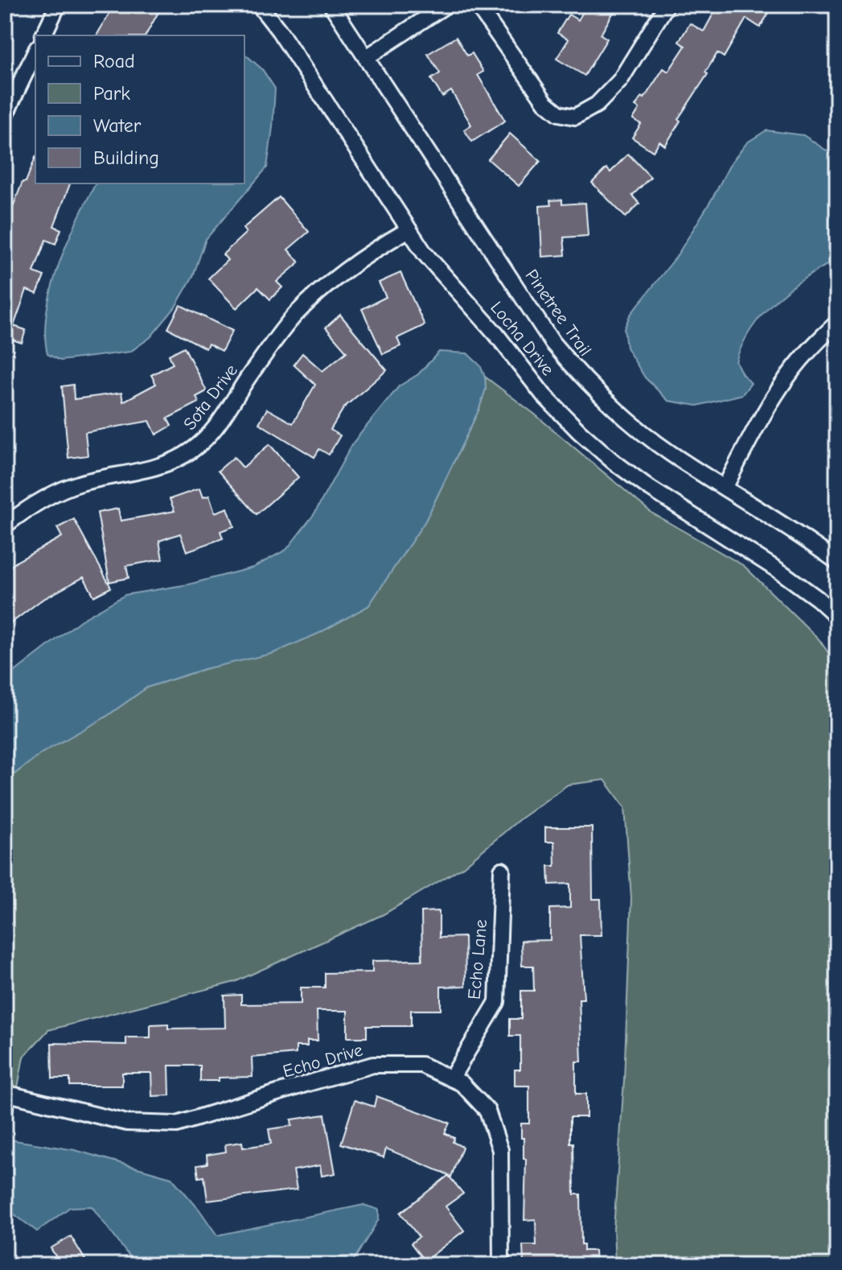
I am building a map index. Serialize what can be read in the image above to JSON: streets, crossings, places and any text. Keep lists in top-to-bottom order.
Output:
{
  "streets": {
    "street": [
      "Pinetree Trail",
      "Locha Drive",
      "Sota Drive",
      "Echo Lane",
      "Echo Drive"
    ]
  },
  "crossings": [
    ["Locha Drive", "Sota Drive"],
    ["Echo Lane", "Echo Drive"]
  ],
  "legend": [
    "Road",
    "Park",
    "Water",
    "Building"
  ]
}
